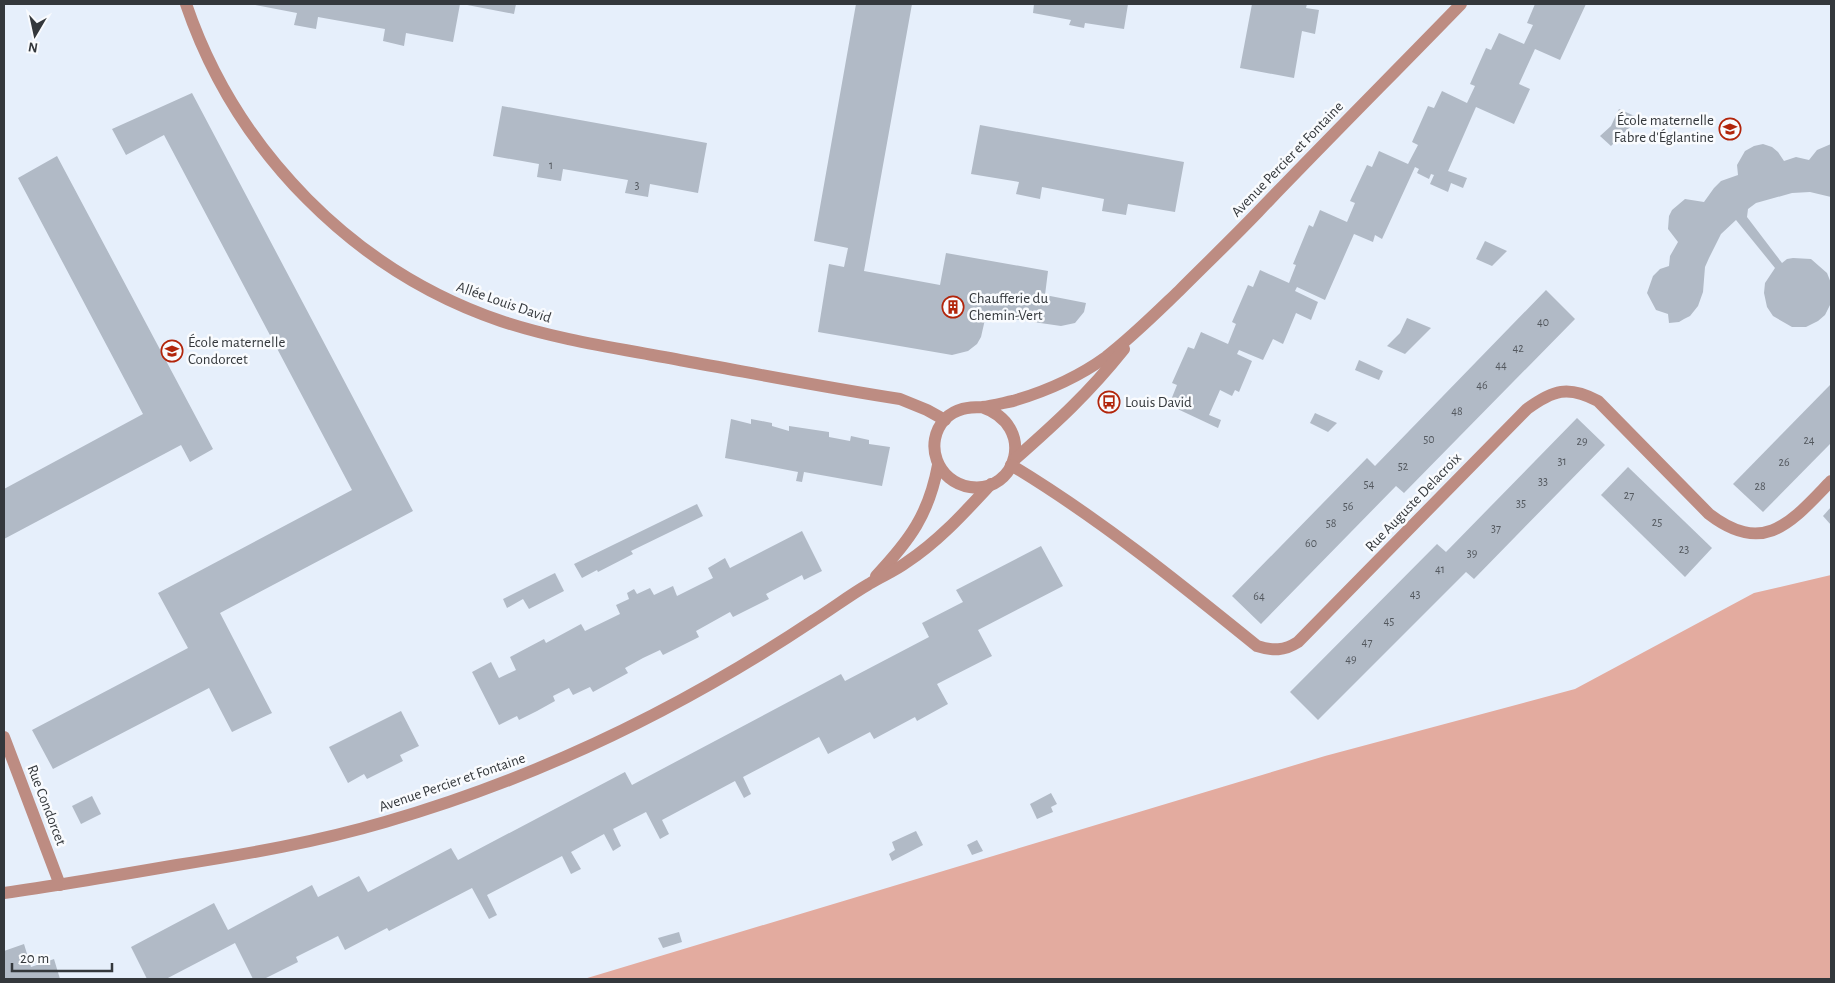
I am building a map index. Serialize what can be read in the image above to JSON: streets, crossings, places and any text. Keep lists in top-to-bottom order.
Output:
{
  "streets": {
    "street": [
      "Avenue Percier et Fontaine",
      "Allée Louis David",
      "Rue Auguste Delacroix",
      "Rue Condorcet"
    ]
  },
  "crossings": [
    ["Avenue Percier et Fontaine", "Allée Louis David"],
    ["Avenue Percier et Fontaine", "Rue Auguste Delacroix"],
    ["Avenue Percier et Fontaine", "Rue Condorcet"],
    ["Allée Louis David", "Rue Auguste Delacroix"]
  ],
  "places": {
    "school or university": ["École maternelle Fabre d'Églantine", "École maternelle Condorcet"],
    "building": ["Chaufferie du Chemin-Vert"],
    "bus stop": ["Louis David"]
  },
  "house_numbers": [
    "1",
    "3",
    "40",
    "42",
    "44",
    "46",
    "48",
    "50",
    "24",
    "29",
    "31",
    "26",
    "52",
    "33",
    "54",
    "28",
    "27",
    "35",
    "56",
    "25",
    "58",
    "37",
    "60",
    "23",
    "39",
    "41",
    "43",
    "64",
    "45",
    "47",
    "49"
  ],
  "scale_bar": "20 m",
  "north": "bottom"
}
